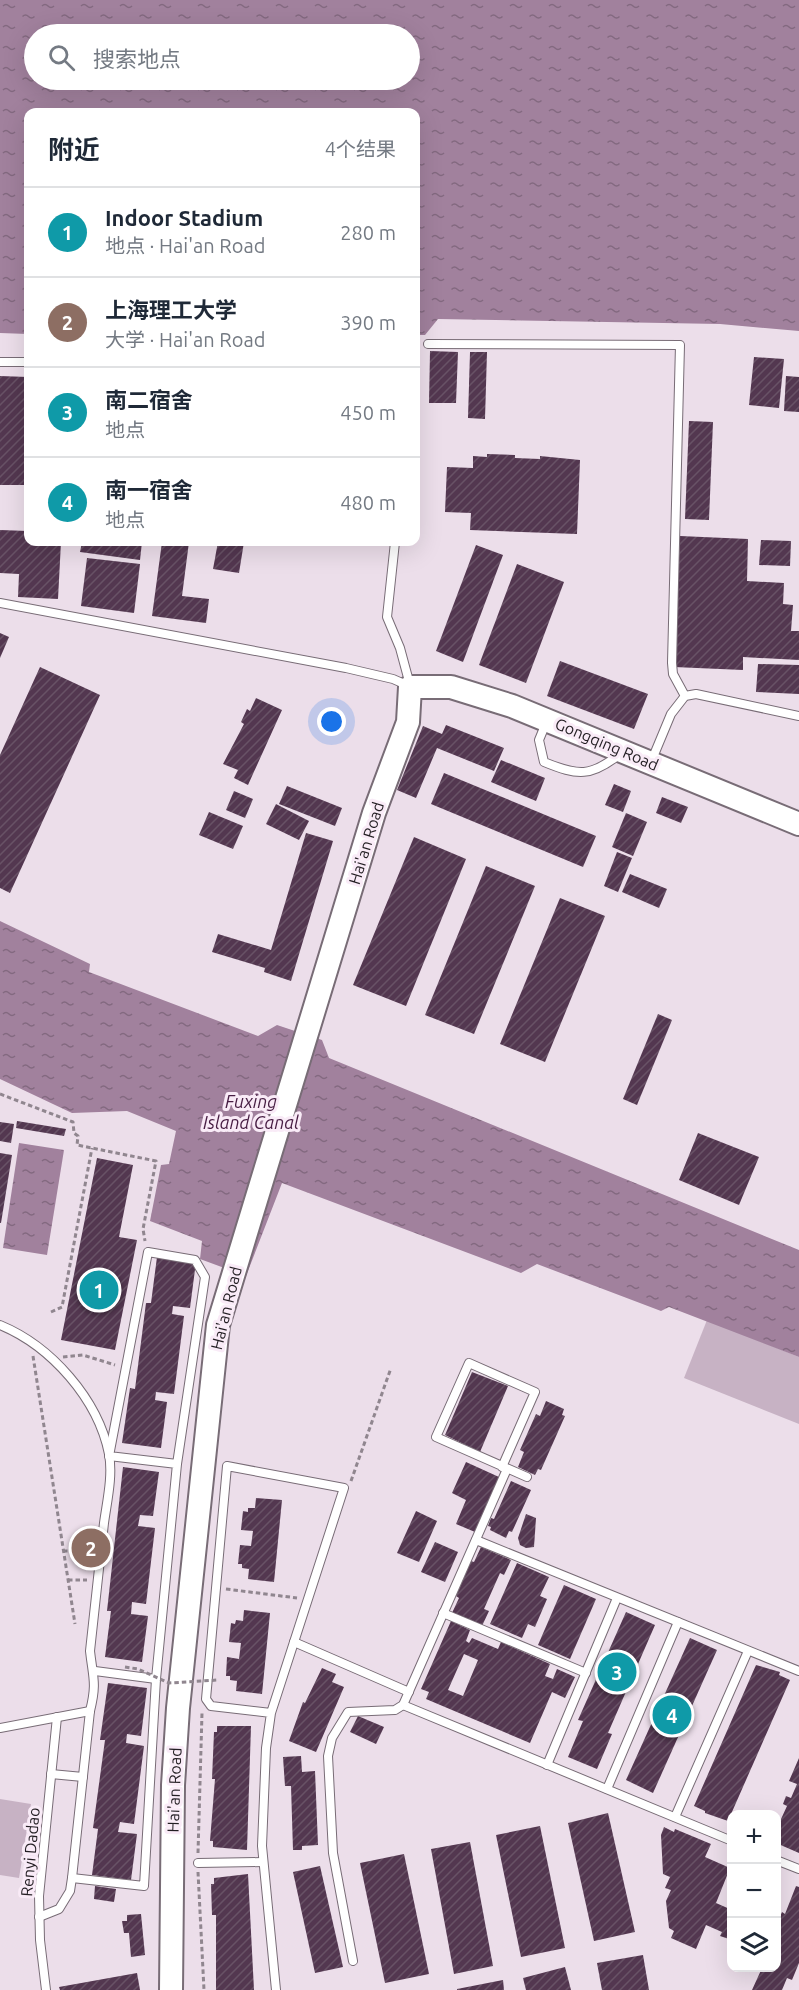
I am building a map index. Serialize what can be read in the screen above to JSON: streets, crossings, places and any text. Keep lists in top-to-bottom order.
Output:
{
  "streets": {
    "street": ["Gongqing Road", "Hai'an Road"],
    "lane": ["Renyi Dadao"]
  },
  "crossings": [
    ["Gongqing Road", "Hai'an Road"]
  ],
  "water": ["Fuxing Island Canal"],
  "page": {
    "search": "搜索地点",
    "heading": ["附近", "4个结果"],
    "list": [
      {
        "mark": "1",
        "name": "Indoor Stadium",
        "note": "地点 · Hai'an Road",
        "value": "280 m"
      },
      {
        "mark": "2",
        "name": "上海理工大学",
        "note": "大学 · Hai'an Road",
        "value": "390 m"
      },
      {
        "mark": "3",
        "name": "南二宿舍",
        "note": "地点",
        "value": "450 m"
      },
      {
        "mark": "4",
        "name": "南一宿舍",
        "note": "地点",
        "value": "480 m"
      }
    ],
    "pins": [
      "1",
      "2",
      "3",
      "4"
    ],
    "map_buttons": ["+", "−"]
  }
}
